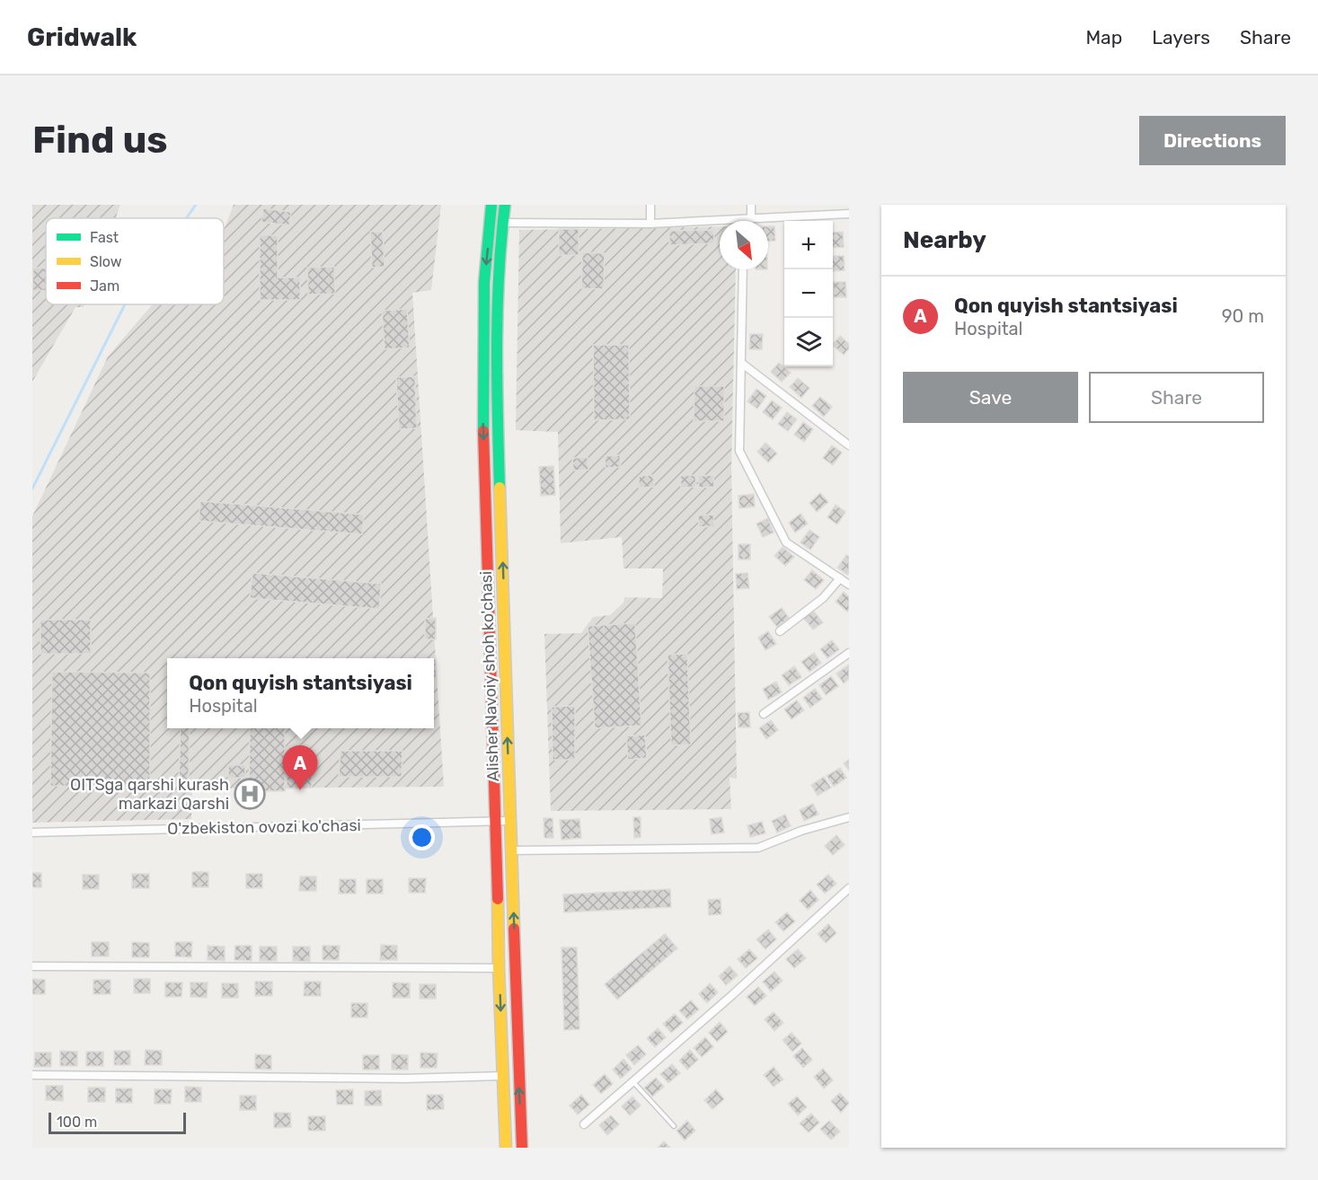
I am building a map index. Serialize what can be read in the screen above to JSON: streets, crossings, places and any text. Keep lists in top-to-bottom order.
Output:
{
  "streets": {
    "main road": ["Alisher Navoiy shoh ko'chasi"],
    "street": ["O'zbekiston ovozi ko'chasi"]
  },
  "crossings": [
    ["Alisher Navoiy shoh ko'chasi", "O'zbekiston ovozi ko'chasi"]
  ],
  "places": {
    "hospital": ["OITSga qarshi kurash markazi Qarshi"]
  },
  "legend": ["Fast", "Slow", "Jam"],
  "scale_bar": "100 m",
  "north": "bottom right",
  "page": {
    "header": "Gridwalk",
    "nav": ["Map", "Layers", "Share"],
    "buttons": [
      "Directions",
      ["Save", "Share"]
    ],
    "title": "Find us",
    "heading": "Nearby",
    "map_buttons": ["+", "−"],
    "list": [
      {
        "mark": "A",
        "name": "Qon quyish stantsiyasi",
        "note": "Hospital",
        "value": "90 m"
      }
    ],
    "popup": ["Qon quyish stantsiyasi", "Hospital"],
    "pins": "A",
    "scale": "100 m"
  }
}
